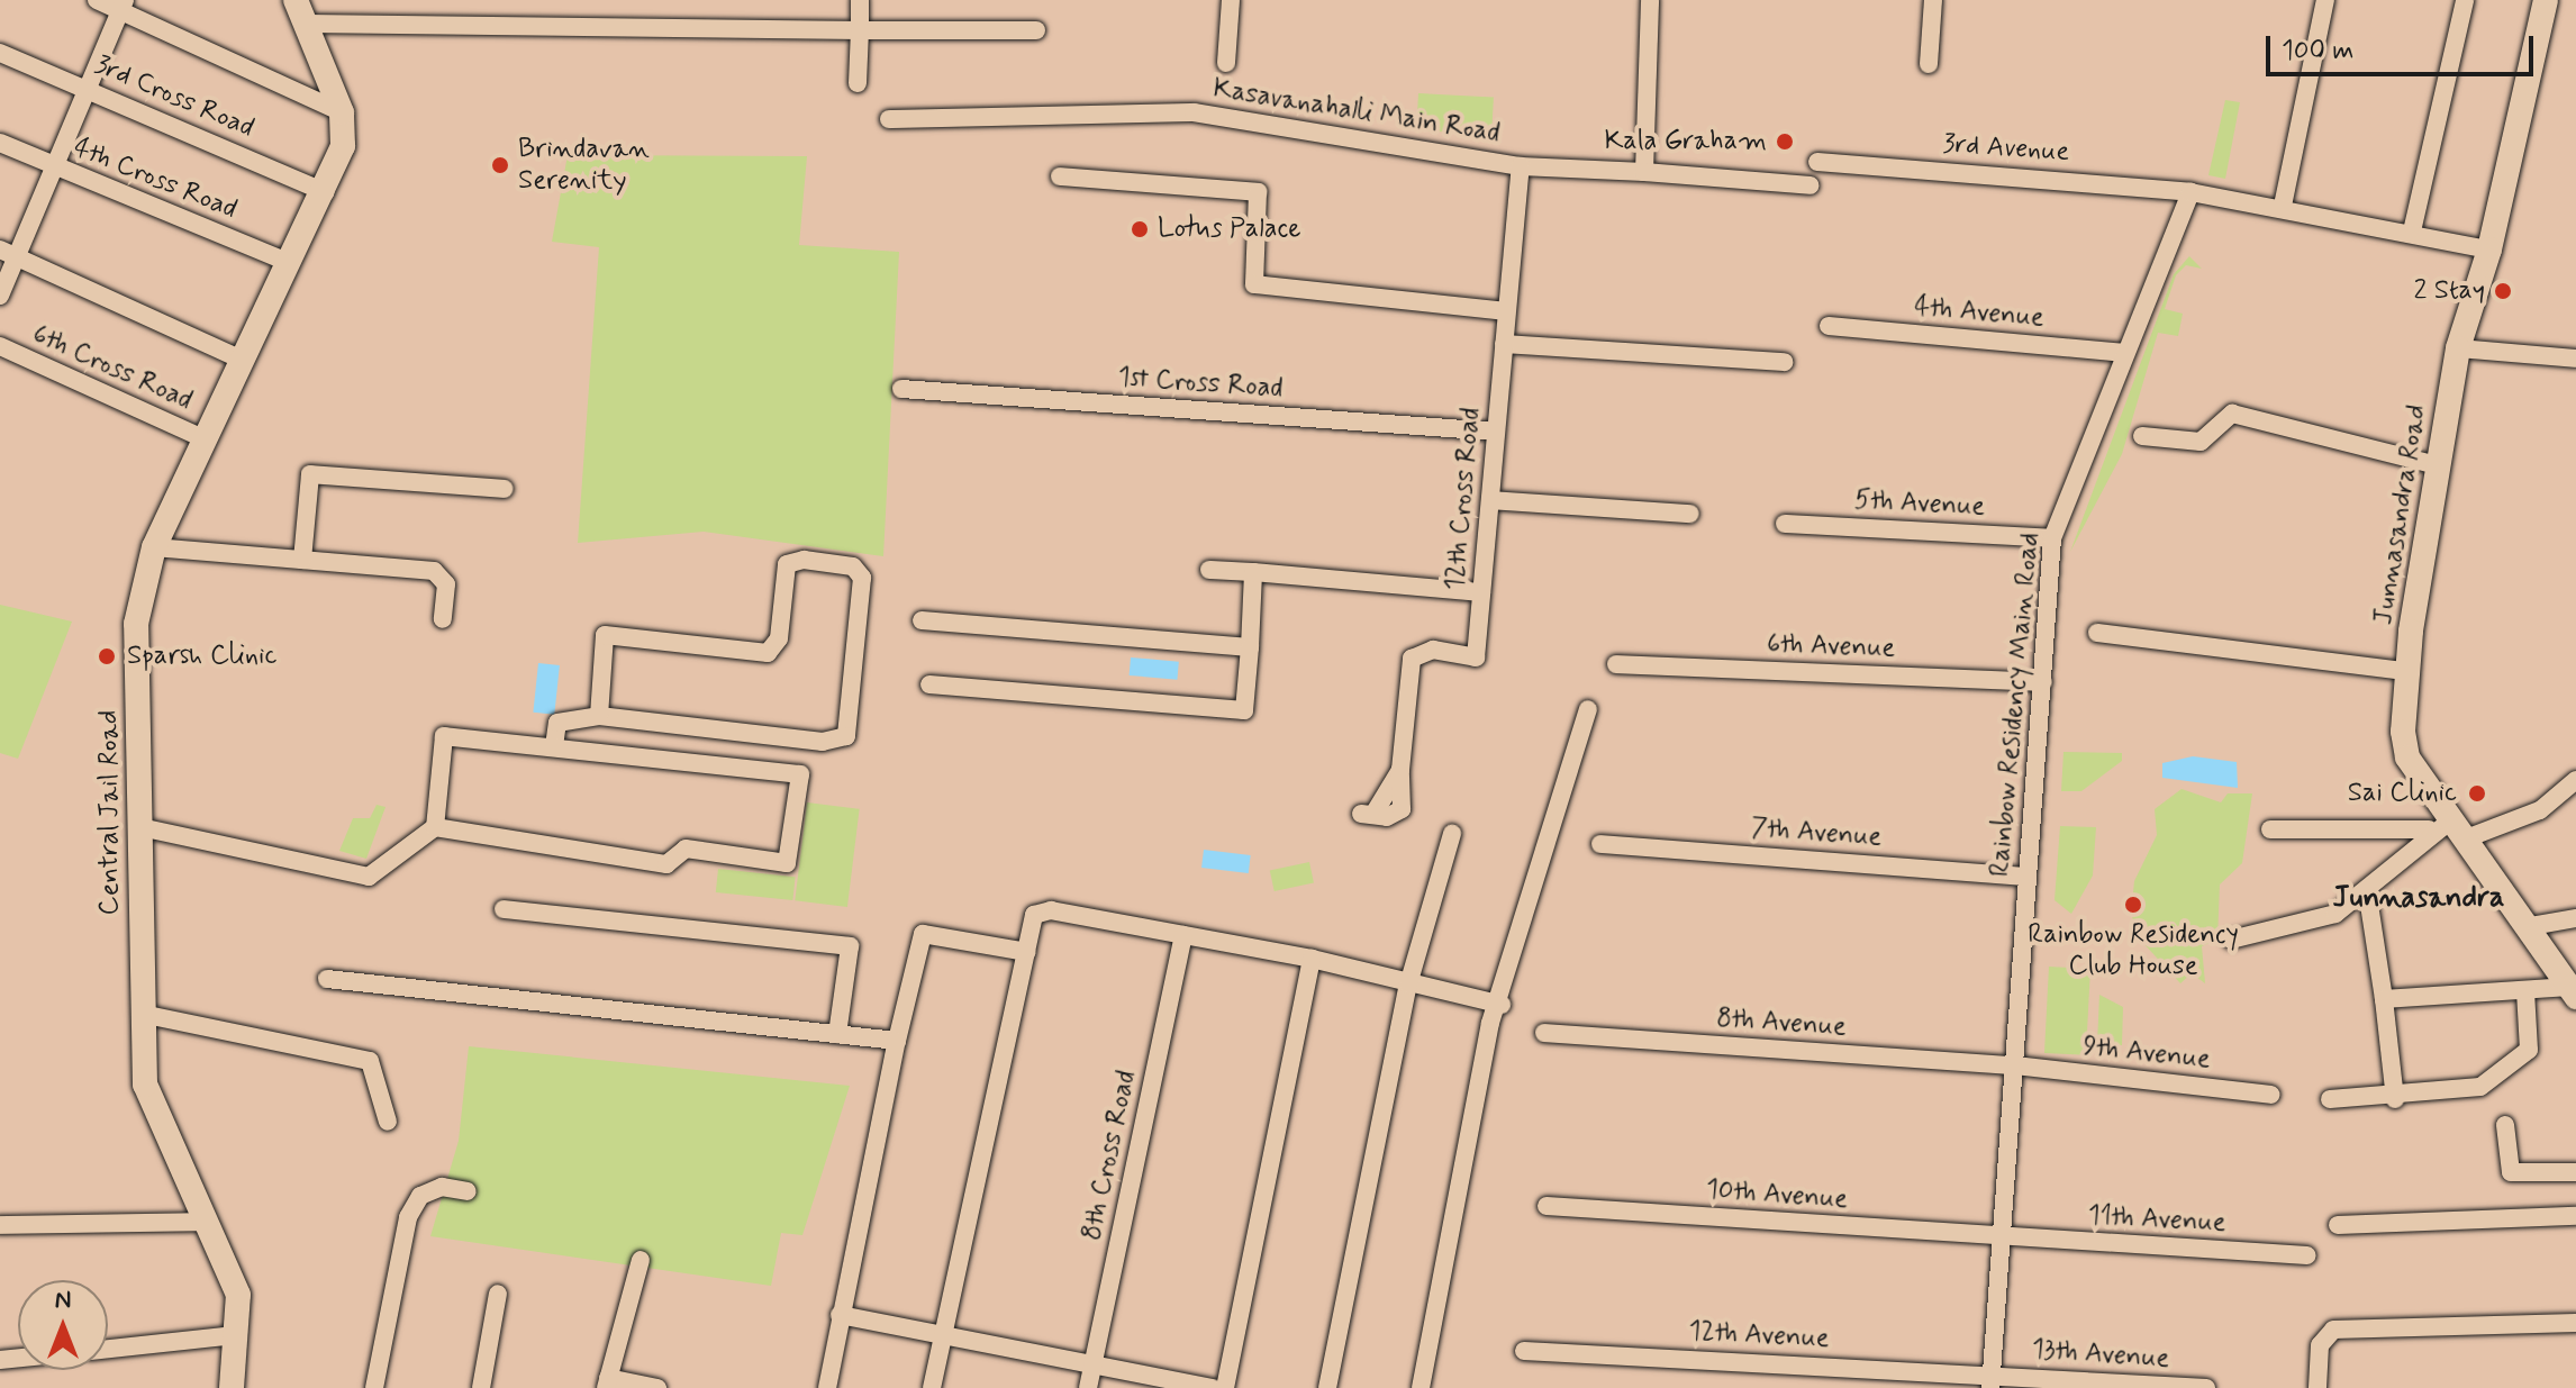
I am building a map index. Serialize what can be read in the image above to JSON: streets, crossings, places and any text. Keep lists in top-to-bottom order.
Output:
{
  "streets": {
    "main road": ["Junnasandra Road", "Central Jail Road"],
    "street": [
      "3rd Cross Road",
      "Kasavanahalli Main Road",
      "3rd Avenue",
      "4th Cross Road",
      "4th Avenue",
      "6th Cross Road",
      "1st Cross Road",
      "12th Cross Road",
      "5th Avenue",
      "6th Avenue",
      "Rainbow Residency Main Road",
      "7th Avenue",
      "8th Avenue",
      "9th Avenue",
      "8th Cross Road",
      "10th Avenue",
      "11th Avenue",
      "12th Avenue",
      "13th Avenue"
    ]
  },
  "crossings": [
    ["3rd Cross Road", "Central Jail Road"],
    ["Kasavanahalli Main Road", "12th Cross Road"],
    ["3rd Avenue", "Rainbow Residency Main Road"],
    ["4th Cross Road", "Central Jail Road"],
    ["4th Avenue", "Rainbow Residency Main Road"],
    ["6th Cross Road", "Central Jail Road"],
    ["1st Cross Road", "12th Cross Road"],
    ["5th Avenue", "Rainbow Residency Main Road"],
    ["6th Avenue", "Rainbow Residency Main Road"],
    ["Rainbow Residency Main Road", "7th Avenue"],
    ["Rainbow Residency Main Road", "8th Avenue"],
    ["Rainbow Residency Main Road", "9th Avenue"],
    ["Rainbow Residency Main Road", "10th Avenue"],
    ["Rainbow Residency Main Road", "11th Avenue"],
    ["Rainbow Residency Main Road", "12th Avenue"],
    ["Rainbow Residency Main Road", "13th Avenue"],
    ["8th Avenue", "9th Avenue"],
    ["10th Avenue", "11th Avenue"],
    ["12th Avenue", "13th Avenue"]
  ],
  "districts": ["Junnasandra"],
  "places": [
    "Kala Graham",
    "Brindavan Serenity",
    "Lotus Palace",
    "2 Stay",
    "Sparsh Clinic",
    "Sai Clinic",
    "Rainbow Residency Club House"
  ],
  "scale_bar": "100 m",
  "north": "top"
}
